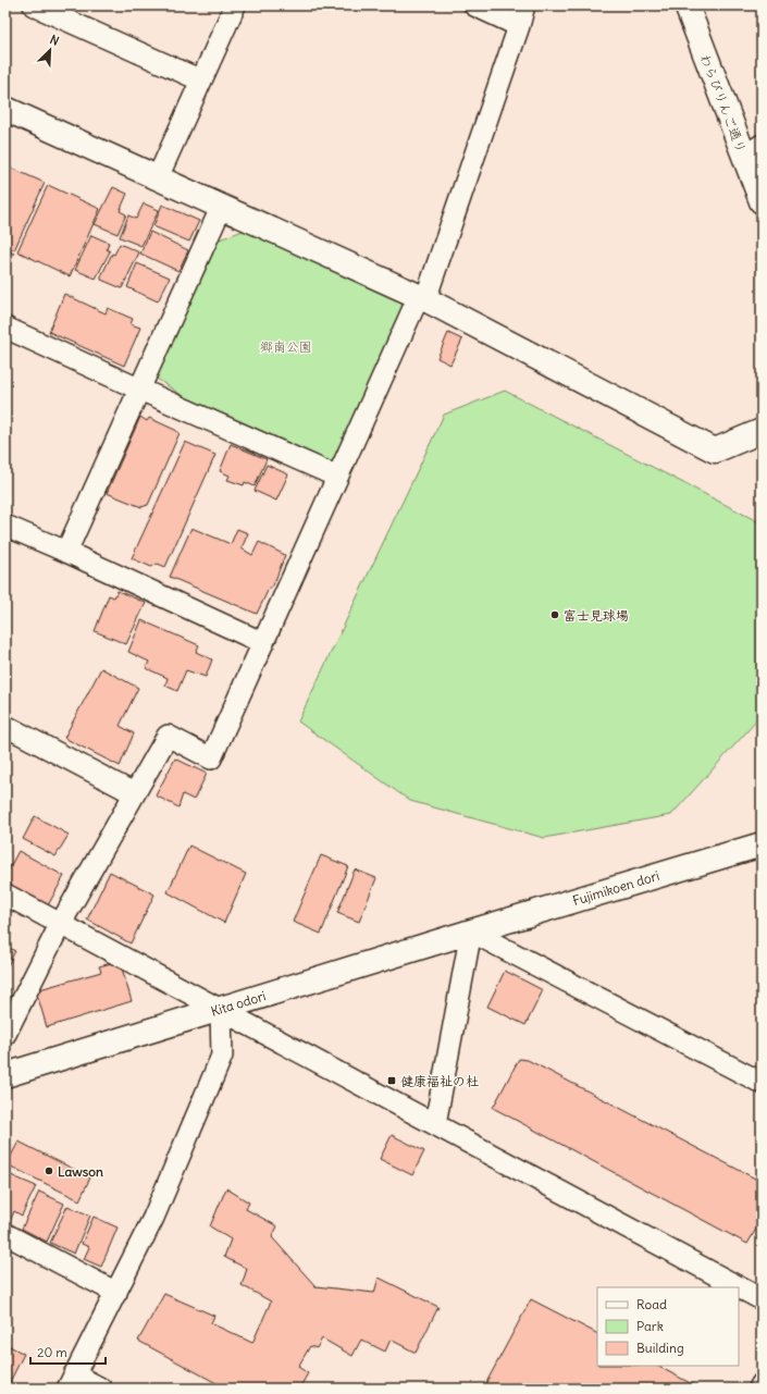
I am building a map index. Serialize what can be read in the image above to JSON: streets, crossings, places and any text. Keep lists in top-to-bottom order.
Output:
{
  "streets": {
    "street": ["わらびりんご通り", "Fujimikoen dori", "Kita odori"]
  },
  "crossings": [
    ["Fujimikoen dori", "Kita odori"]
  ],
  "parks": ["郷南公園"],
  "places": {
    "other": ["富士見球場", "Lawson"],
    "transit": ["健康福祉の杜"]
  },
  "legend": ["Road", "Park", "Building"],
  "scale_bar": "20 m",
  "north": "top right"
}
